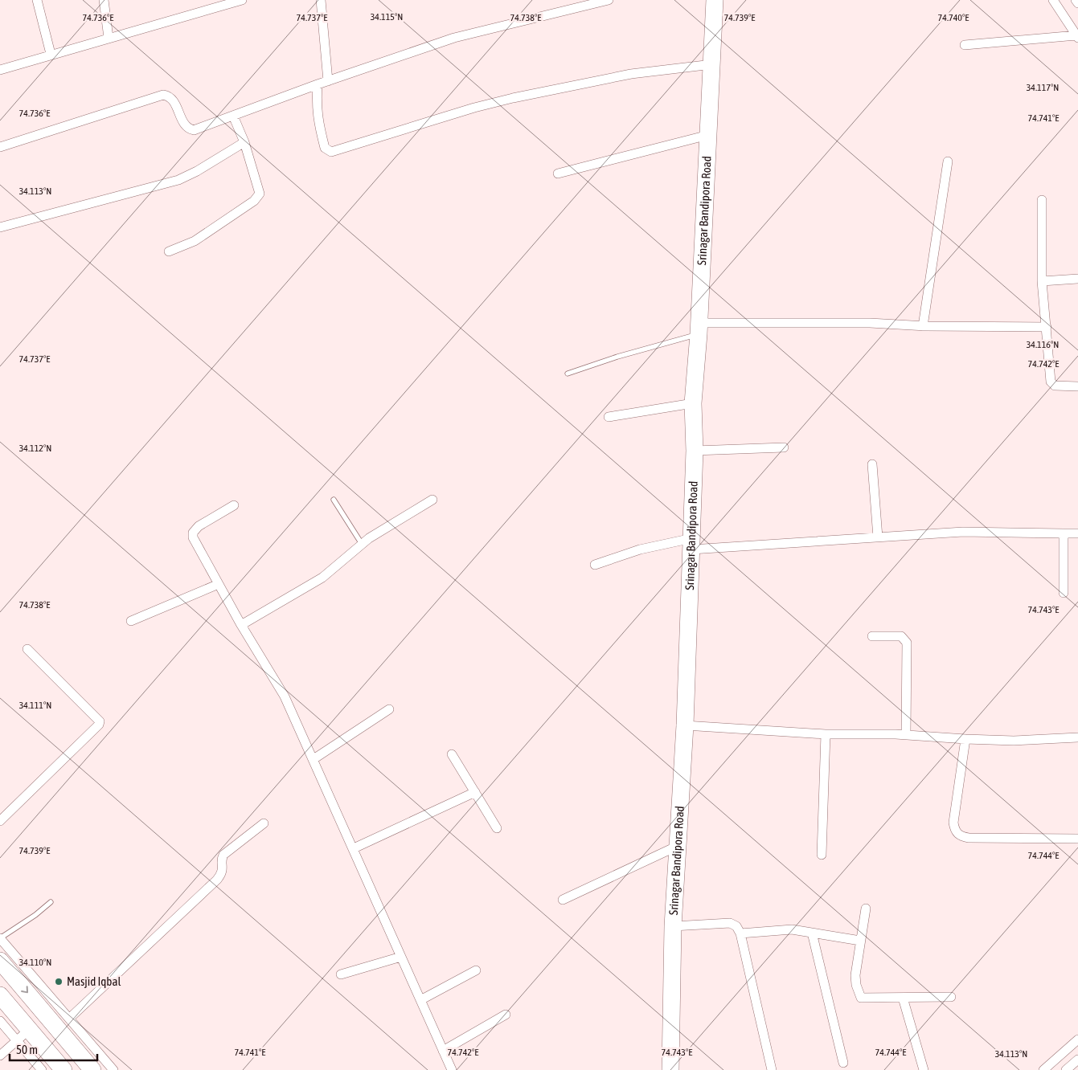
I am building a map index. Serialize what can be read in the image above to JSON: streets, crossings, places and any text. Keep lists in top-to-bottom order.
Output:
{
  "streets": {
    "highway": ["Srinagar Bandipora Road"]
  },
  "places": ["Masjid Iqbal"],
  "scale_bar": "50 m",
  "coordinates": [
    "34.115°N",
    "74.736°E",
    "74.737°E",
    "74.738°E",
    "74.739°E",
    "74.740°E",
    "34.117°N",
    "74.741°E",
    "34.113°N",
    "34.116°N",
    "74.742°E",
    "34.112°N",
    "74.743°E",
    "34.111°N",
    "74.744°E",
    "34.110°N"
  ]
}
